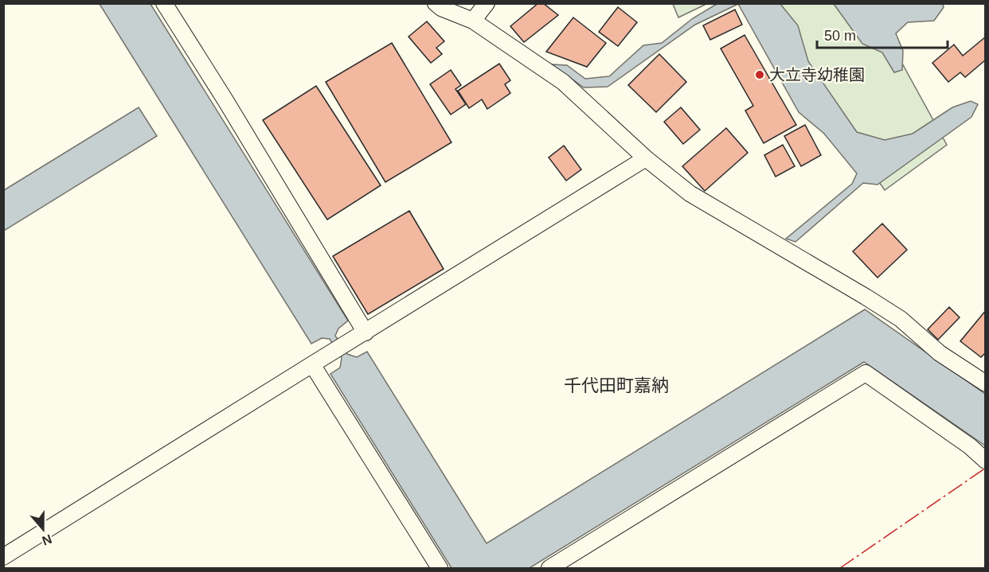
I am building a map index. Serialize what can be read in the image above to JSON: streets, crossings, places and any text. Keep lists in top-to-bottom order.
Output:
{
  "districts": ["千代田町嘉納"],
  "places": ["大立寺幼稚園"],
  "scale_bar": "50 m",
  "north": "bottom"
}
